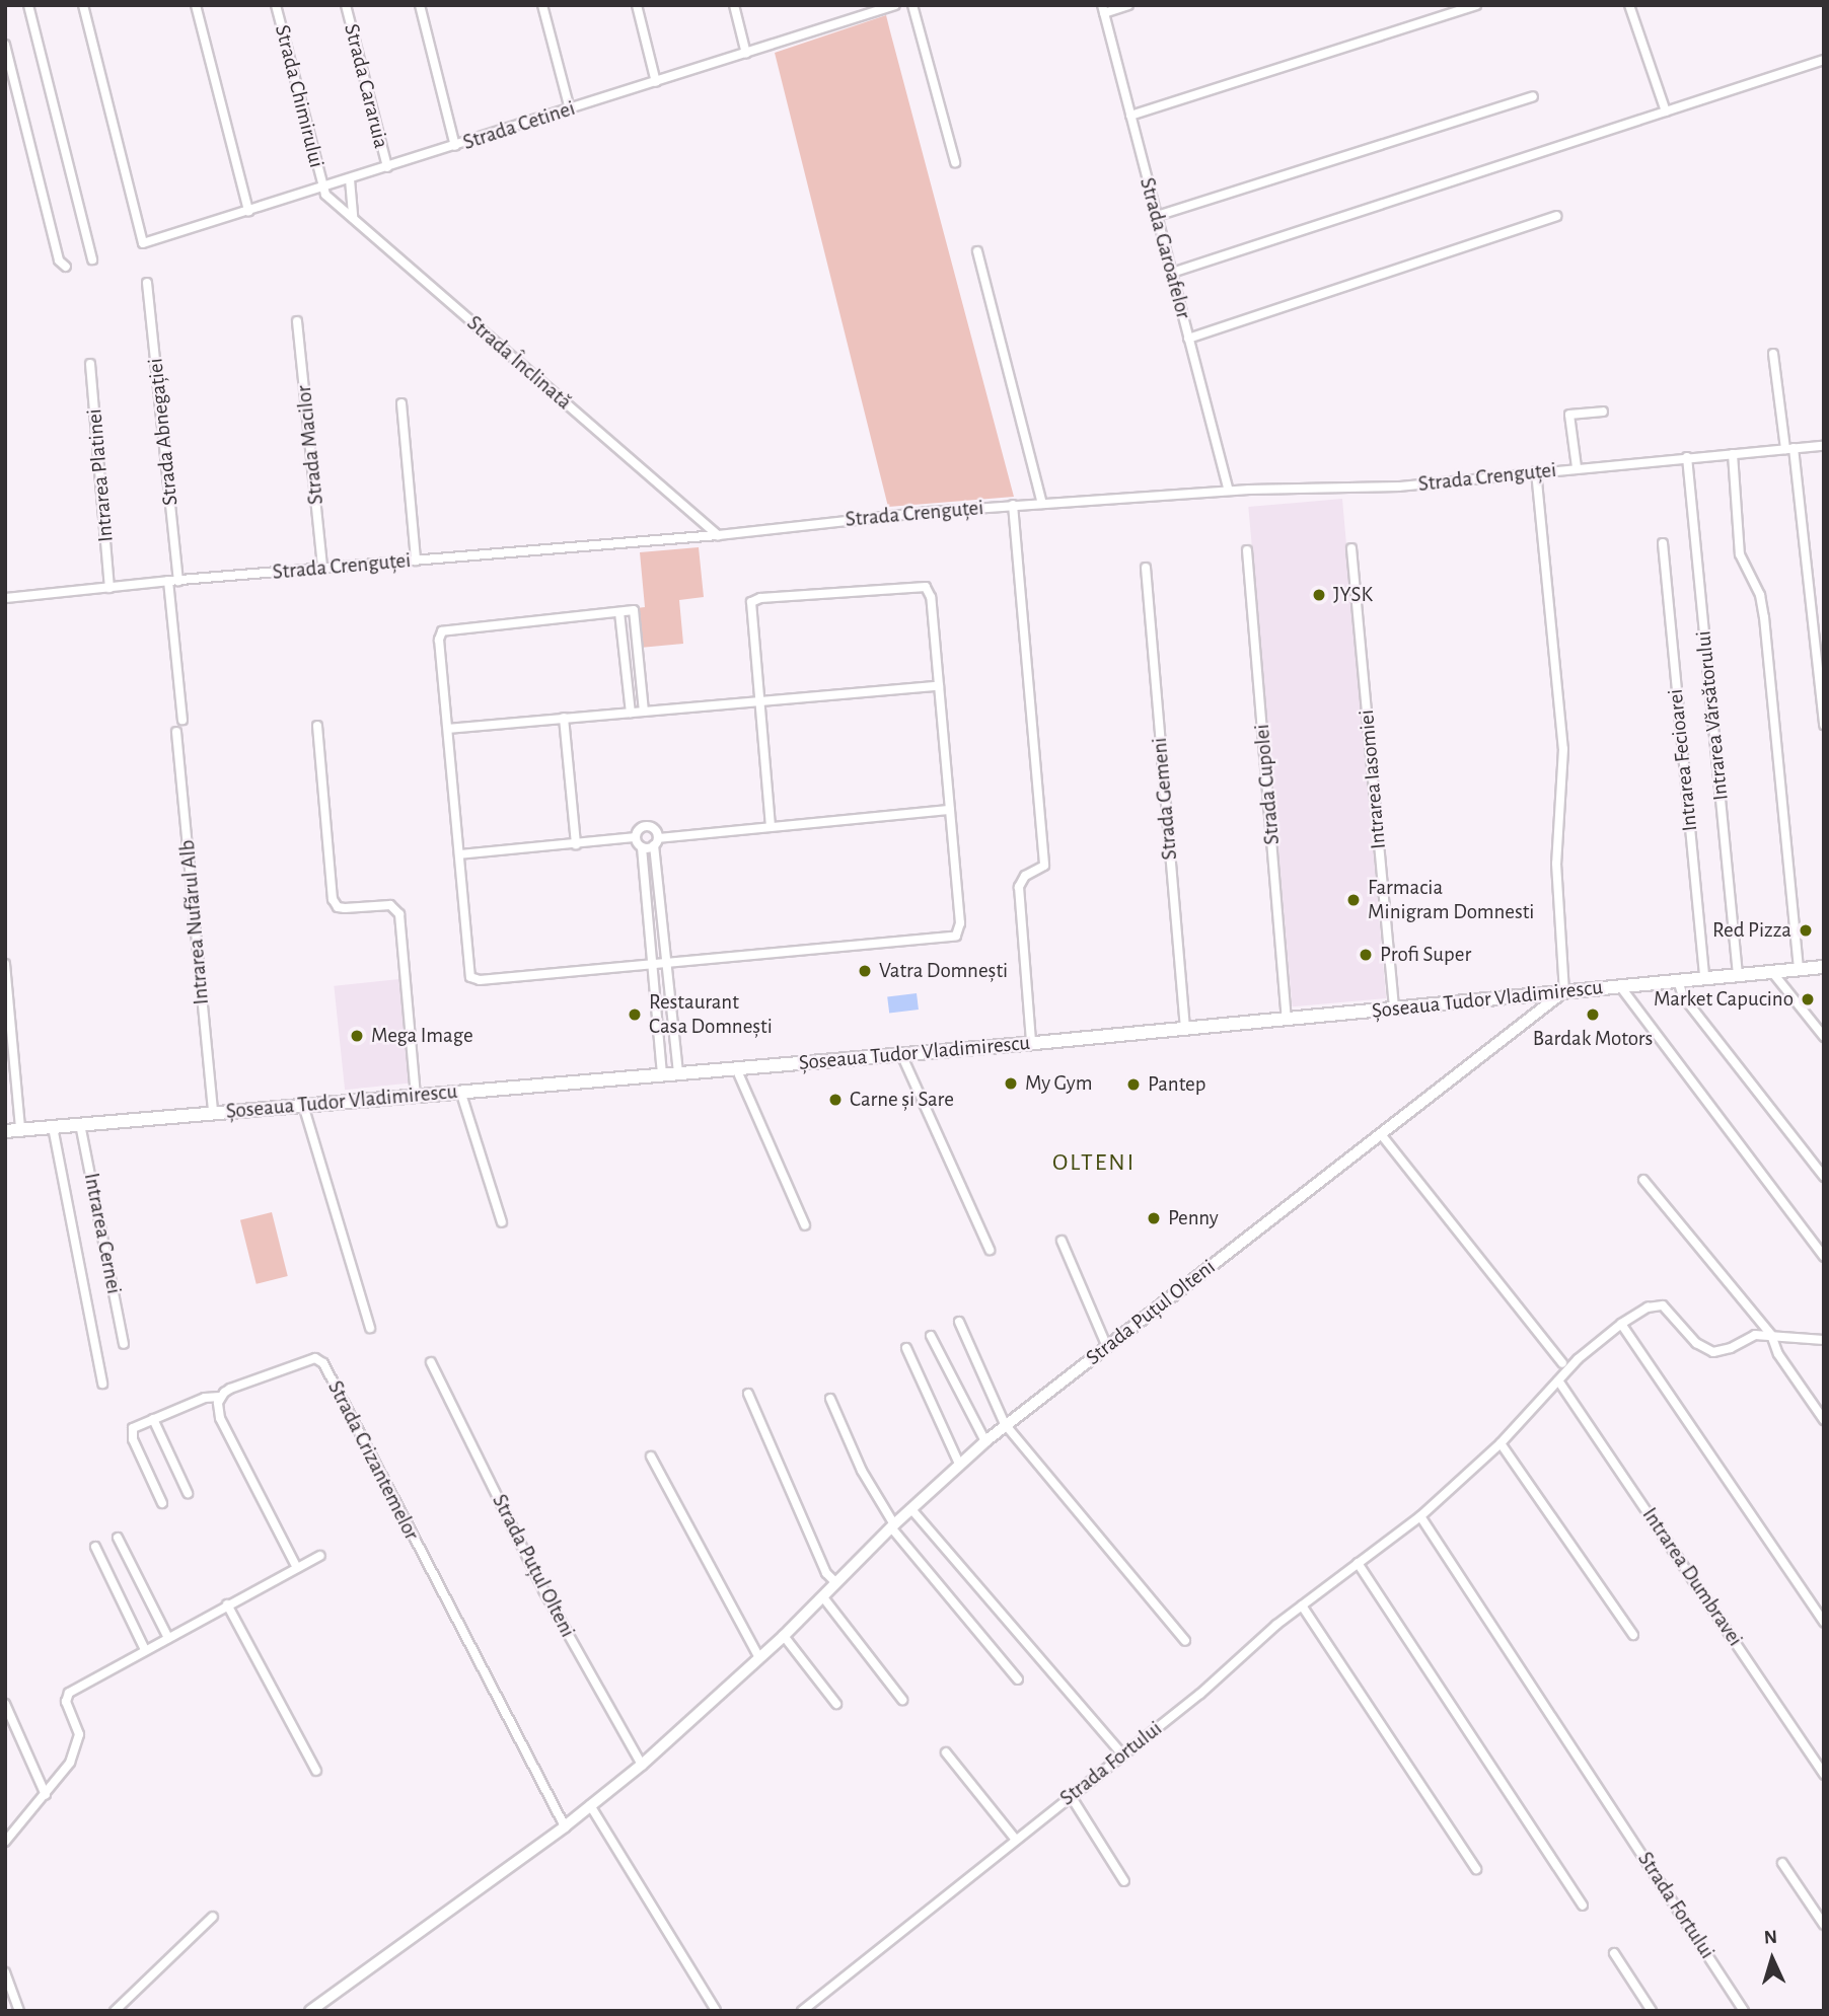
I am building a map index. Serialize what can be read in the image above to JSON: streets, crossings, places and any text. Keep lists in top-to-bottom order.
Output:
{
  "streets": {
    "main road": ["Șoseaua Tudor Vladimirescu"],
    "street": [
      "Strada Cararuia",
      "Strada Chimirului",
      "Strada Cetinei",
      "Strada Garoafelor",
      "Strada Înclinată",
      "Strada Abnegației",
      "Strada Macilor",
      "Intrarea Platinei",
      "Strada Crenguței",
      "Intrarea Vărsătorului",
      "Intrarea Fecioarei",
      "Intrarea Iasomiei",
      "Strada Cupolei",
      "Strada Gemeni",
      "Intrarea Nufărul Alb",
      "Intrarea Cernei",
      "Strada Puțul Olteni",
      "Strada Crizantemelor",
      "Intrarea Dumbravei",
      "Strada Fortului"
    ]
  },
  "crossings": [
    ["Strada Cararuia", "Strada Cetinei"],
    ["Strada Chimirului", "Strada Cetinei"],
    ["Strada Chimirului", "Strada Înclinată"],
    ["Strada Cetinei", "Strada Înclinată"],
    ["Strada Garoafelor", "Strada Crenguței"],
    ["Strada Înclinată", "Strada Crenguței"],
    ["Strada Abnegației", "Strada Crenguței"],
    ["Strada Macilor", "Strada Crenguței"],
    ["Intrarea Platinei", "Strada Crenguței"],
    ["Strada Crenguței", "Intrarea Vărsătorului"],
    ["Intrarea Vărsătorului", "Șoseaua Tudor Vladimirescu"],
    ["Intrarea Fecioarei", "Șoseaua Tudor Vladimirescu"],
    ["Intrarea Iasomiei", "Șoseaua Tudor Vladimirescu"],
    ["Strada Cupolei", "Șoseaua Tudor Vladimirescu"],
    ["Strada Gemeni", "Șoseaua Tudor Vladimirescu"],
    ["Intrarea Nufărul Alb", "Șoseaua Tudor Vladimirescu"],
    ["Șoseaua Tudor Vladimirescu", "Intrarea Cernei"],
    ["Șoseaua Tudor Vladimirescu", "Strada Puțul Olteni"],
    ["Strada Puțul Olteni", "Strada Crizantemelor"],
    ["Intrarea Dumbravei", "Strada Fortului"]
  ],
  "districts": ["OLTENI"],
  "places": [
    "JYSK",
    "Farmacia Minigram Domnesti",
    "Red Pizza",
    "Profi Super",
    "Vatra Domnești",
    "Market Capucino",
    "Restaurant Casa Domnești",
    "Bardak Motors",
    "Mega Image",
    "My Gym",
    "Pantep",
    "Carne și Sare",
    "Penny"
  ],
  "north": "top"
}
